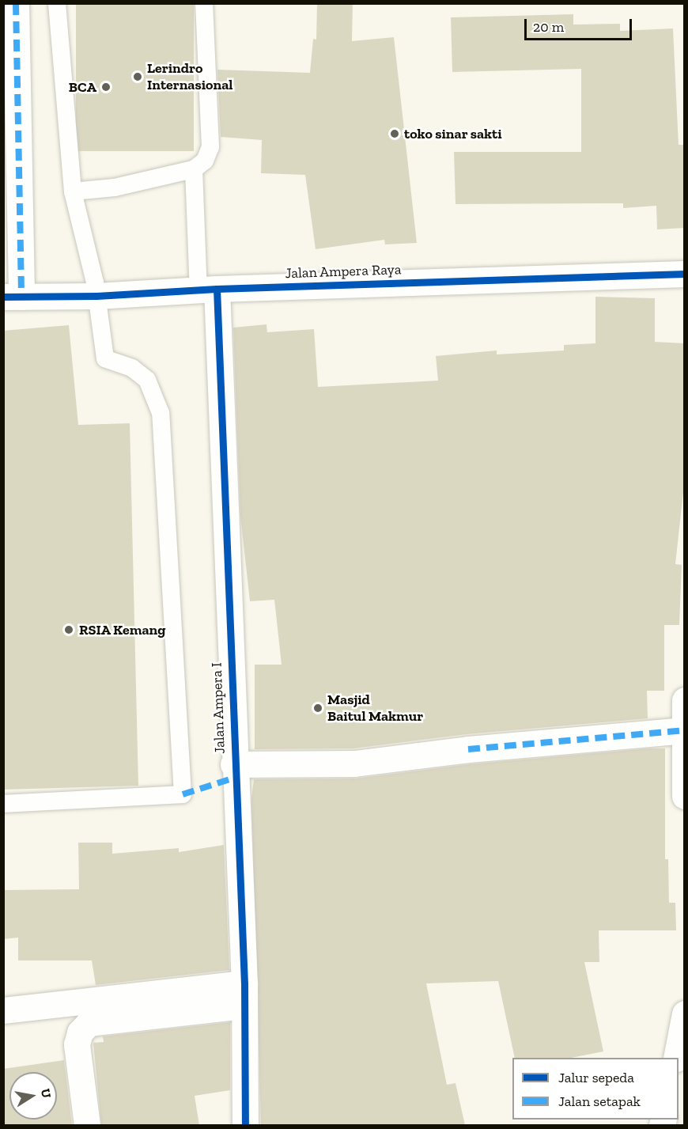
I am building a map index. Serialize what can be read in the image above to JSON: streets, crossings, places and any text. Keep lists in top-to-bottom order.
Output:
{
  "streets": {
    "street": ["Jalan Ampera Raya", "Jalan Ampera I"]
  },
  "crossings": [
    ["Jalan Ampera Raya", "Jalan Ampera I"]
  ],
  "places": [
    "Lerindro Internasional",
    "BCA",
    "toko sinar sakti",
    "RSIA Kemang",
    "Masjid Baitul Makmur"
  ],
  "legend": ["Jalur sepeda", "Jalan setapak"],
  "scale_bar": "20 m",
  "north": "right"
}
